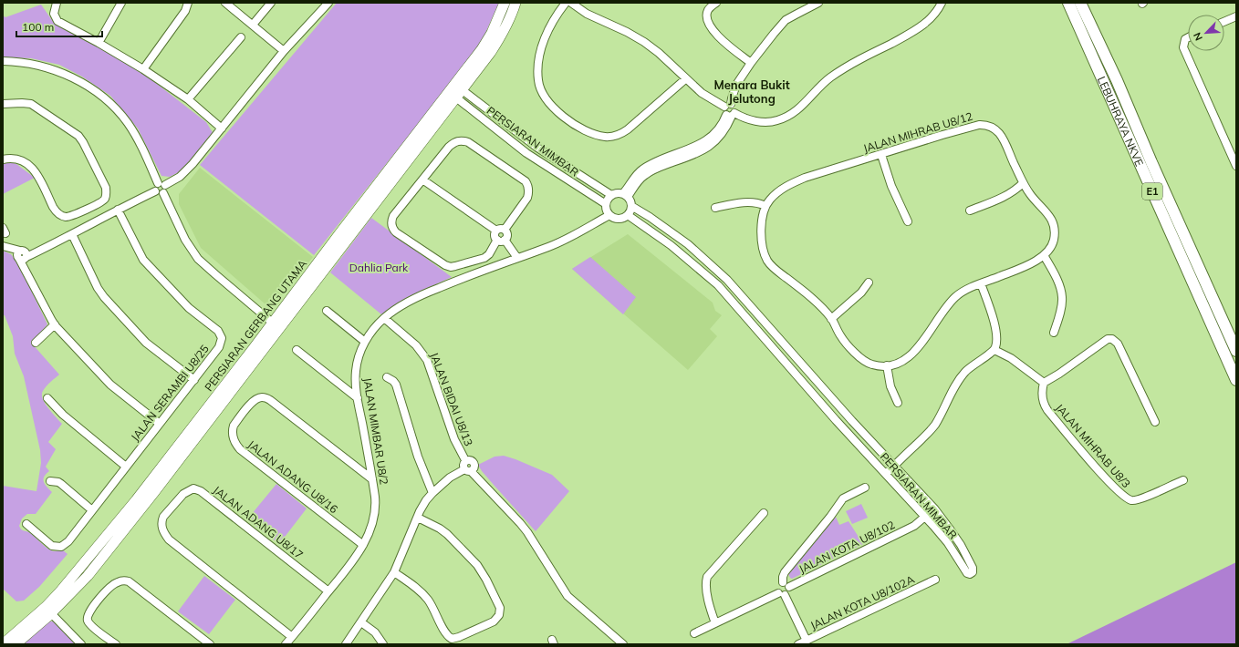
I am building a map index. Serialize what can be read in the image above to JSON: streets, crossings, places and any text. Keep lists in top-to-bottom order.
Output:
{
  "streets": {
    "highway": ["LEBUHRAYA NKVE", "E1"],
    "main road": ["PERSIARAN GERBANG UTAMA"],
    "street": [
      "JALAN MIHRAB U8/12",
      "PERSIARAN MIMBAR",
      "JALAN SERAMBI U8/25",
      "JALAN BIDAI U8/13",
      "JALAN MIMBAR U8/2",
      "JALAN MIHRAB U8/3",
      "JALAN ADANG U8/16",
      "JALAN ADANG U8/17",
      "JALAN KOTA U8/102",
      "JALAN KOTA U8/102A"
    ]
  },
  "crossings": [
    ["PERSIARAN MIMBAR", "PERSIARAN GERBANG UTAMA"],
    ["PERSIARAN MIMBAR", "JALAN MIMBAR U8/2"],
    ["PERSIARAN MIMBAR", "JALAN KOTA U8/102"],
    ["JALAN BIDAI U8/13", "JALAN MIMBAR U8/2"],
    ["JALAN MIMBAR U8/2", "JALAN ADANG U8/16"],
    ["JALAN MIMBAR U8/2", "JALAN ADANG U8/17"]
  ],
  "districts": ["Menara Bukit Jelutong"],
  "parks": ["Dahlia Park"],
  "scale_bar": "100 m",
  "north": "bottom left"
}
